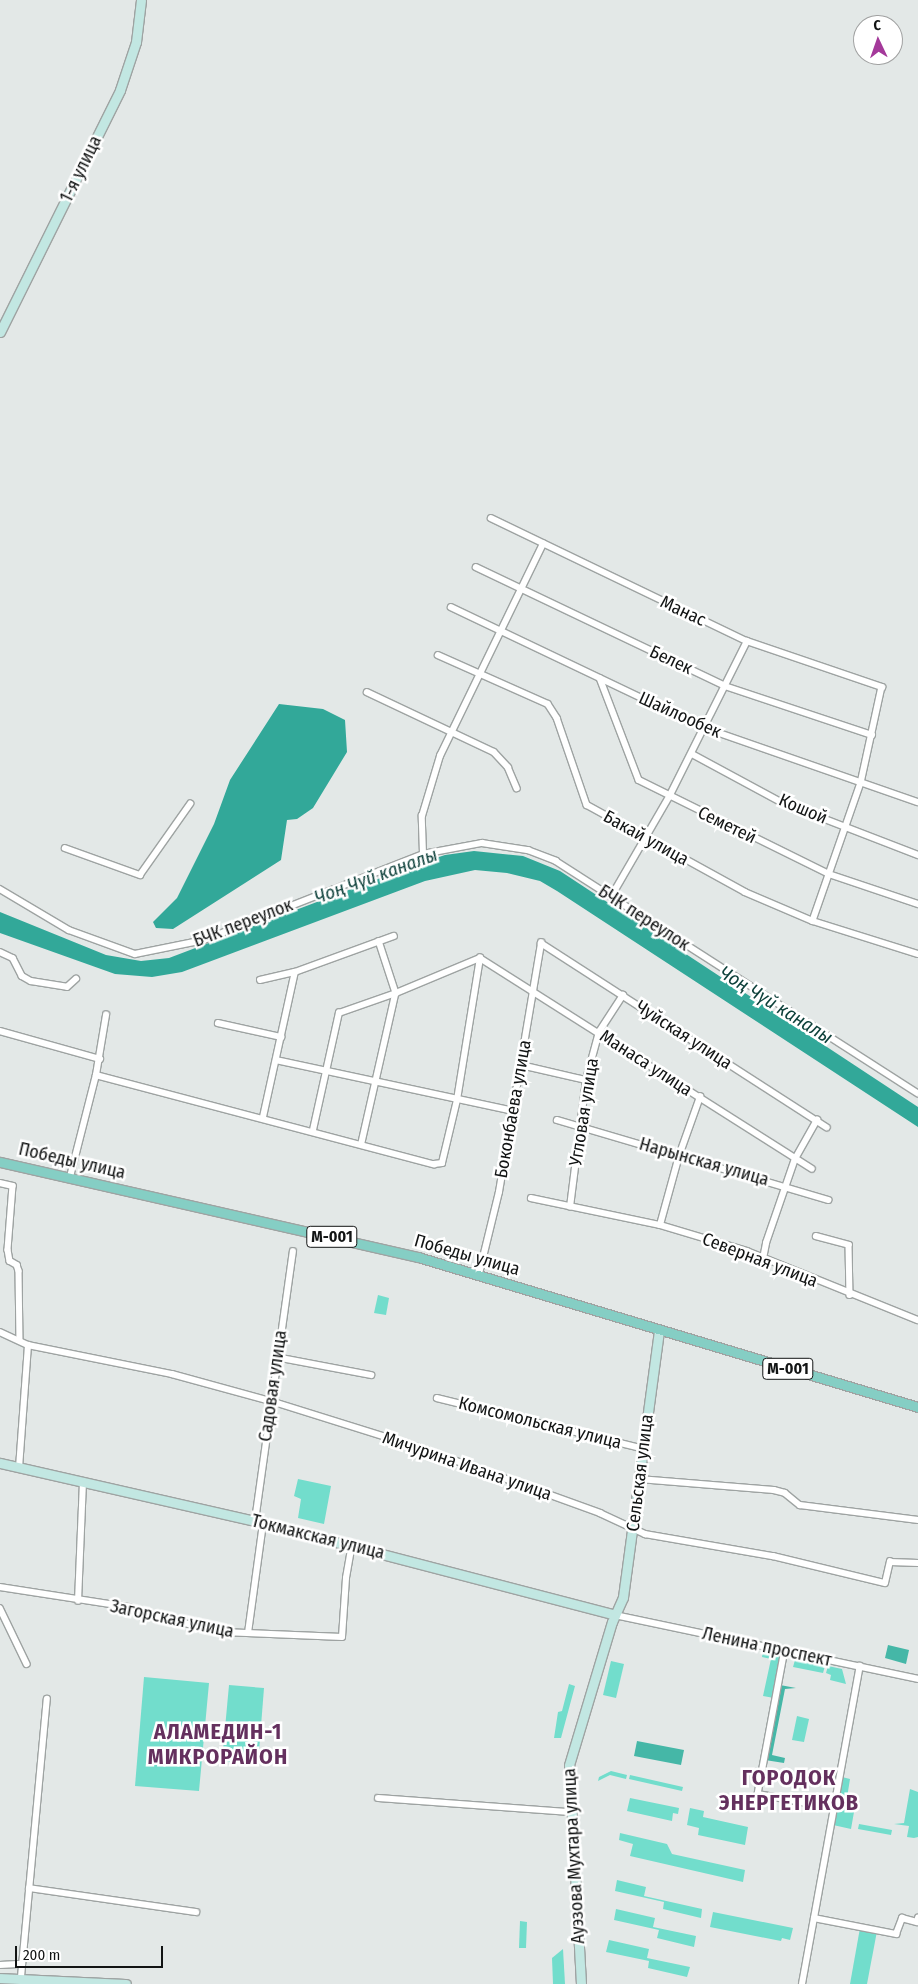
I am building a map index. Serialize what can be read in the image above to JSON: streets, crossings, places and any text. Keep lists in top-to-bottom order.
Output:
{
  "streets": {
    "main road": [
      "1-я улица",
      "Победы улица",
      "М-001",
      "Сельская улица",
      "Токмакская улица",
      "Ауэзова Мухтара улица"
    ],
    "street": [
      "Манас",
      "Белек",
      "Шайлообек",
      "Кошой",
      "Семетей",
      "Бакай улица",
      "БЧК переулок",
      "Чуйская улица",
      "Манаса улица",
      "Боконбаева улица",
      "Угловая улица",
      "Нарынская улица",
      "Северная улица",
      "Садовая улица",
      "Комсомольская улица",
      "Мичурина Ивана улица",
      "Загорская улица",
      "Ленина проспект"
    ]
  },
  "crossings": [
    ["Манас", "Белек"],
    ["Шайлообек", "Семетей"],
    ["Чуйская улица", "Боконбаева улица"],
    ["Чуйская улица", "Угловая улица"],
    ["Манаса улица", "Боконбаева улица"],
    ["Манаса улица", "Угловая улица"],
    ["Боконбаева улица", "Победы улица"],
    ["Угловая улица", "Нарынская улица"],
    ["Угловая улица", "Северная улица"],
    ["Победы улица", "Сельская улица"],
    ["Садовая улица", "Мичурина Ивана улица"],
    ["Садовая улица", "Токмакская улица"],
    ["Садовая улица", "Загорская улица"],
    ["Комсомольская улица", "Сельская улица"],
    ["Мичурина Ивана улица", "Сельская улица"],
    ["Сельская улица", "Токмакская улица"],
    ["Сельская улица", "Ленина проспект"],
    ["Сельская улица", "Ауэзова Мухтара улица"],
    ["Токмакская улица", "Загорская улица"],
    ["Токмакская улица", "Ленина проспект"],
    ["Токмакская улица", "Ауэзова Мухтара улица"],
    ["Ленина проспект", "Ауэзова Мухтара улица"]
  ],
  "districts": ["АЛАМЕДИН-1 МИКРОРАЙОН", "ГОРОДОК ЭНЕРГЕТИКОВ"],
  "water": ["Чоң Чүй каналы"],
  "scale_bar": "200 m",
  "north": "top"
}
